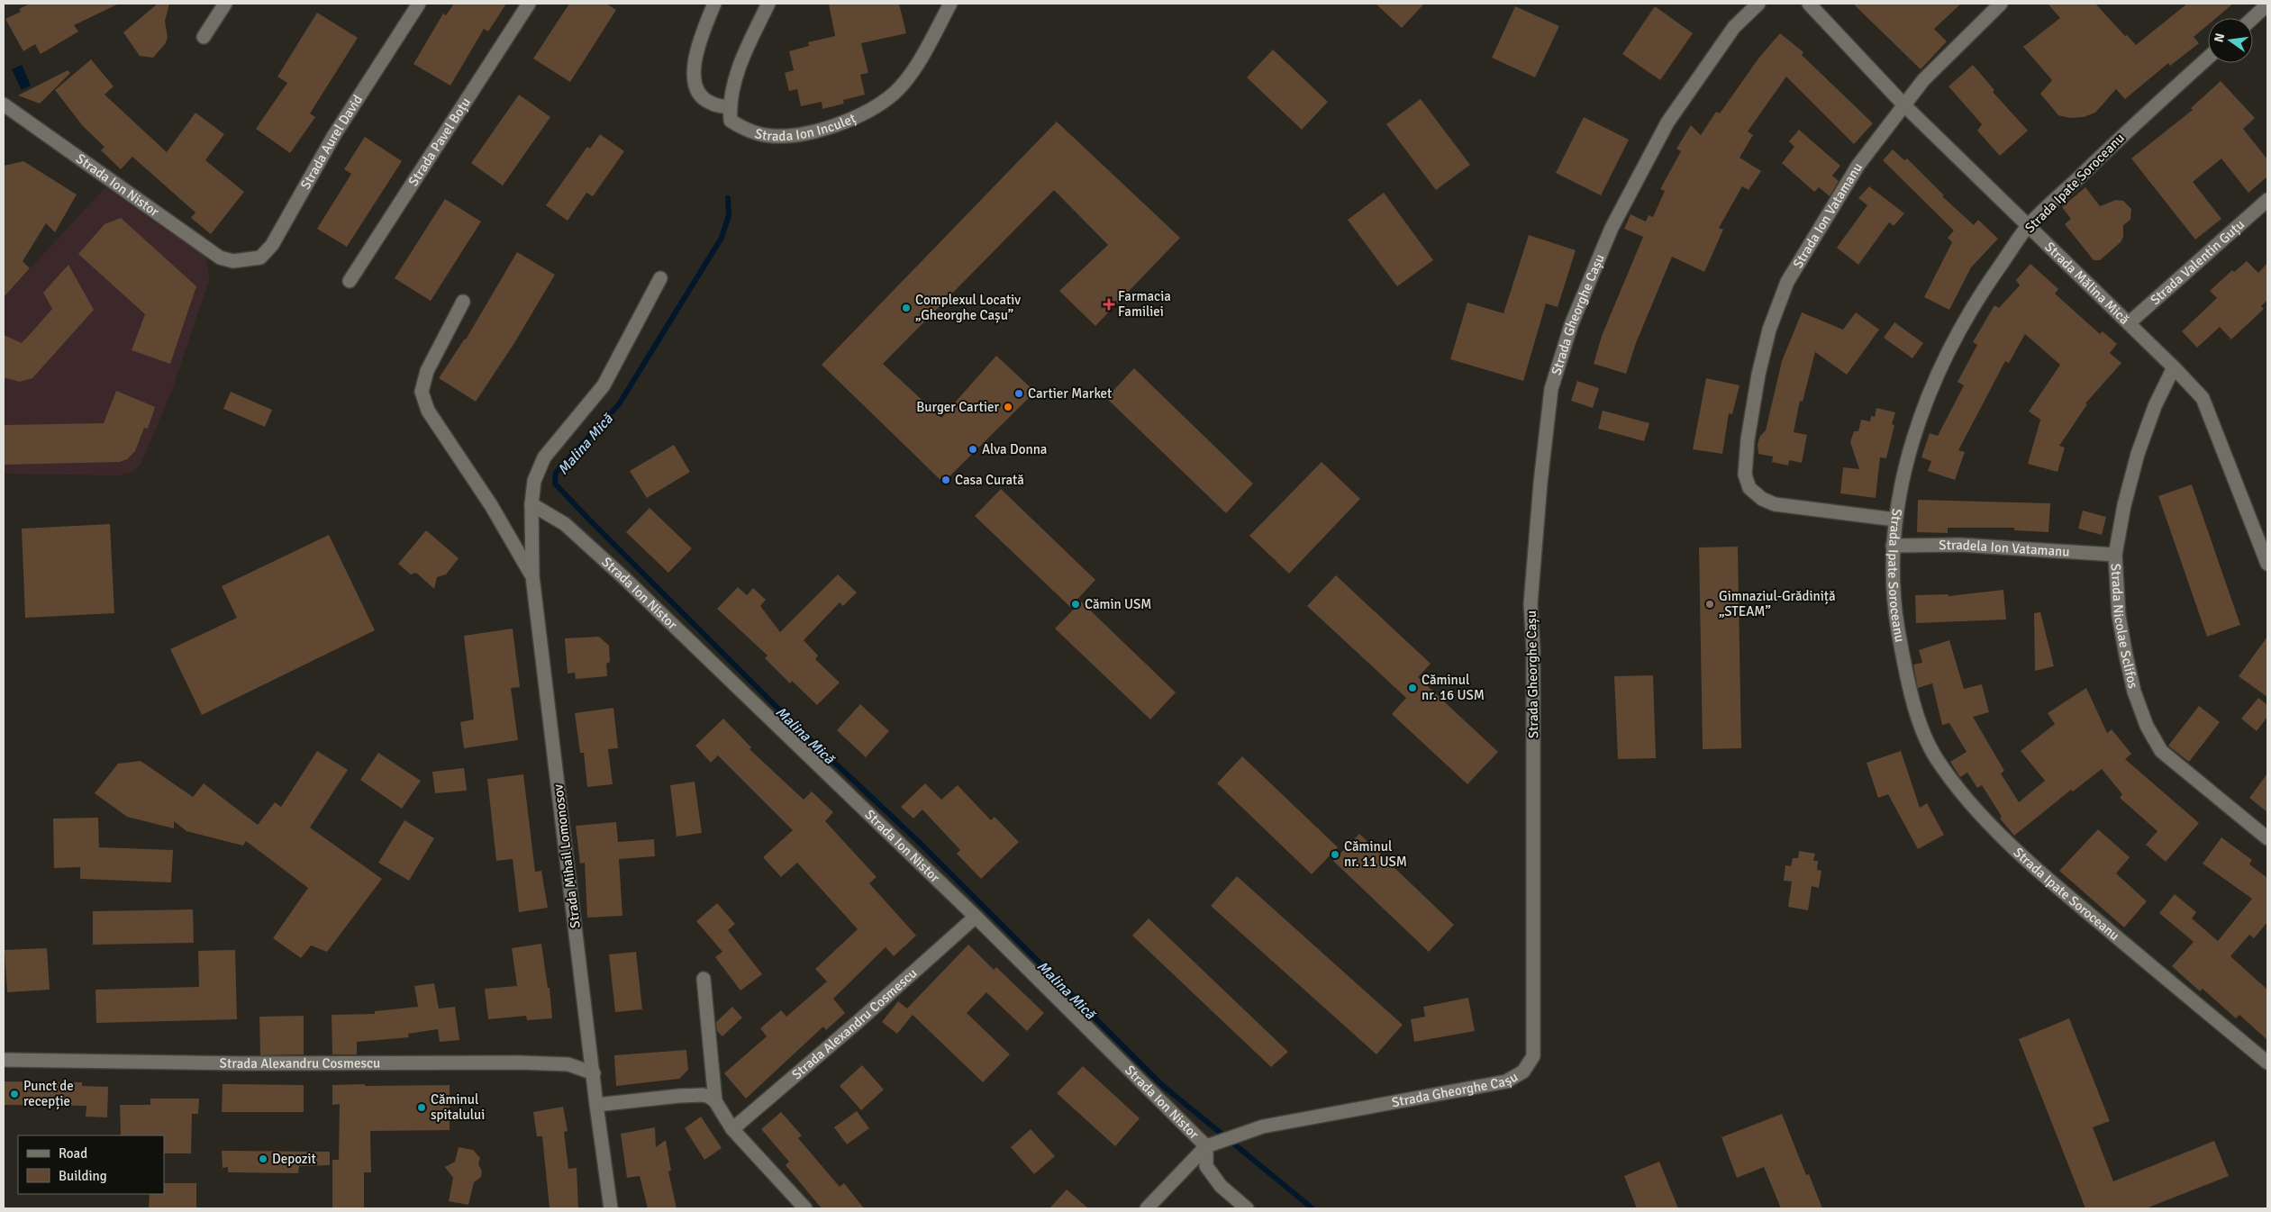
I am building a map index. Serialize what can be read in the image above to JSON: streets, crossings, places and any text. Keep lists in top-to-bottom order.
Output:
{
  "streets": {
    "street": [
      "Strada Ion Inculeț",
      "Strada Pavel Boțu",
      "Strada Aurel David",
      "Strada Ipate Soroceanu",
      "Strada Ion Nistor",
      "Strada Ion Vatamanu",
      "Strada Valentin Guțu",
      "Strada Mălina Mică",
      "Strada Gheorghe Cașu",
      "Stradela Ion Vatamanu",
      "Strada Nicolae Sclifos",
      "Strada Mihail Lomonosov",
      "Strada Alexandru Cosmescu"
    ]
  },
  "crossings": [
    ["Strada Aurel David", "Strada Ion Nistor"],
    ["Strada Ipate Soroceanu", "Strada Ion Vatamanu"],
    ["Strada Ipate Soroceanu", "Strada Mălina Mică"],
    ["Strada Ipate Soroceanu", "Stradela Ion Vatamanu"],
    ["Strada Ion Nistor", "Strada Gheorghe Cașu"],
    ["Strada Ion Nistor", "Strada Mihail Lomonosov"],
    ["Strada Ion Nistor", "Strada Alexandru Cosmescu"],
    ["Strada Ion Vatamanu", "Strada Mălina Mică"],
    ["Strada Valentin Guțu", "Strada Mălina Mică"],
    ["Strada Mălina Mică", "Strada Nicolae Sclifos"],
    ["Stradela Ion Vatamanu", "Strada Nicolae Sclifos"],
    ["Strada Mihail Lomonosov", "Strada Alexandru Cosmescu"]
  ],
  "water": ["Malina Mică"],
  "places": {
    "health": ["Farmacia Familiei"],
    "other": [
      "Complexul Locativ „Gheorghe Cașu”",
      "Cartier Market",
      "Burger Cartier",
      "Alva Donna",
      "Casa Curată",
      "Cămin USM",
      "Gimnaziul-Grădiniță „STEAM”",
      "Căminul nr. 16 USM",
      "Căminul nr. 11 USM",
      "Punct de recepție",
      "Căminul spitalului",
      "Depozit"
    ]
  },
  "legend": ["Road", "Building"],
  "north": "left"
}
